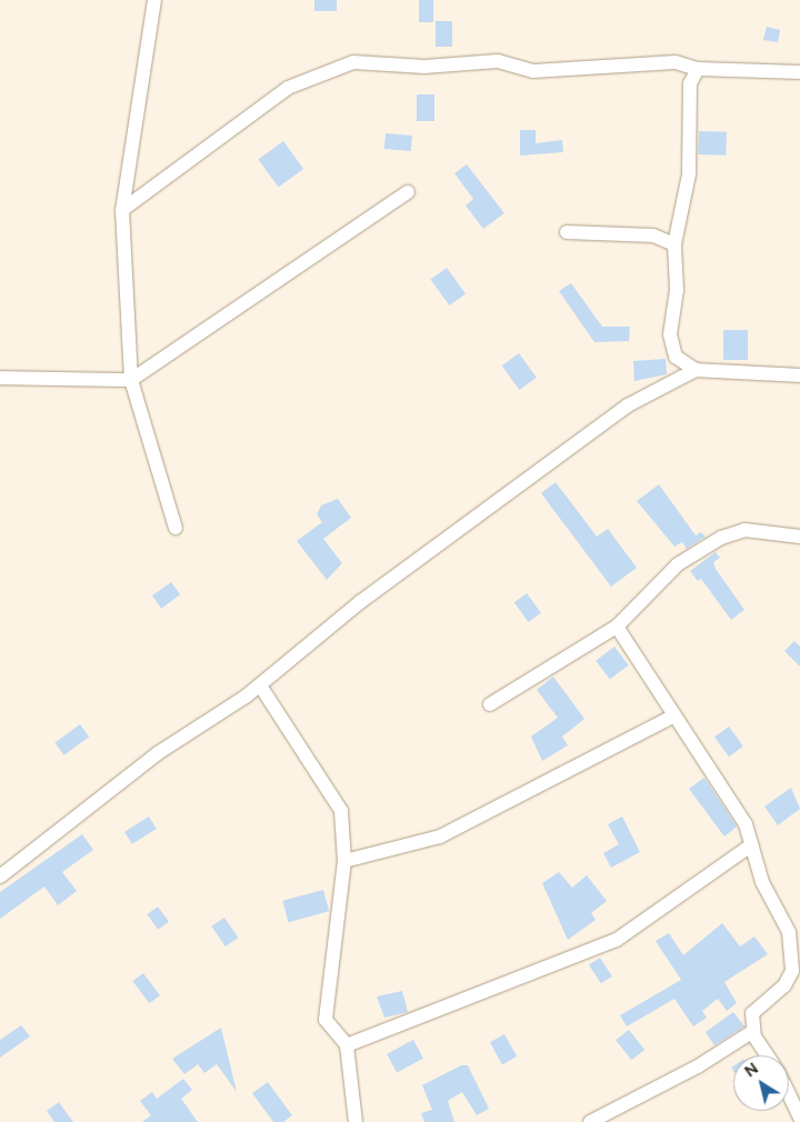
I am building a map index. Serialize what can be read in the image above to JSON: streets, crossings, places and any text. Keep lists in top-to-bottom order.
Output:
{
  "north": "top left"
}
